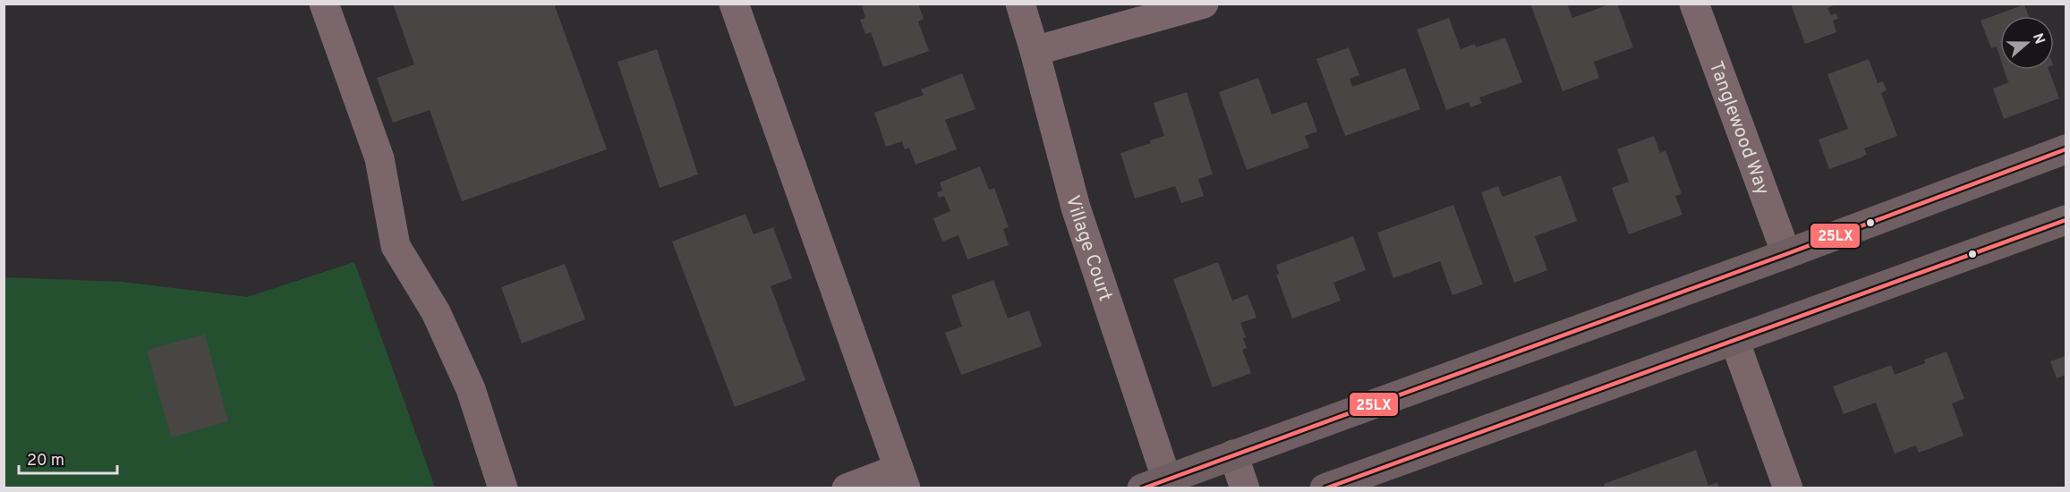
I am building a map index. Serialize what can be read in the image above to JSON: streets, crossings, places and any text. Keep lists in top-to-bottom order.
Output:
{
  "streets": {
    "street": ["Tanglewood Way", "Village Court"]
  },
  "lines": ["transit line 25LX"],
  "scale_bar": "20 m",
  "north": "right"
}
